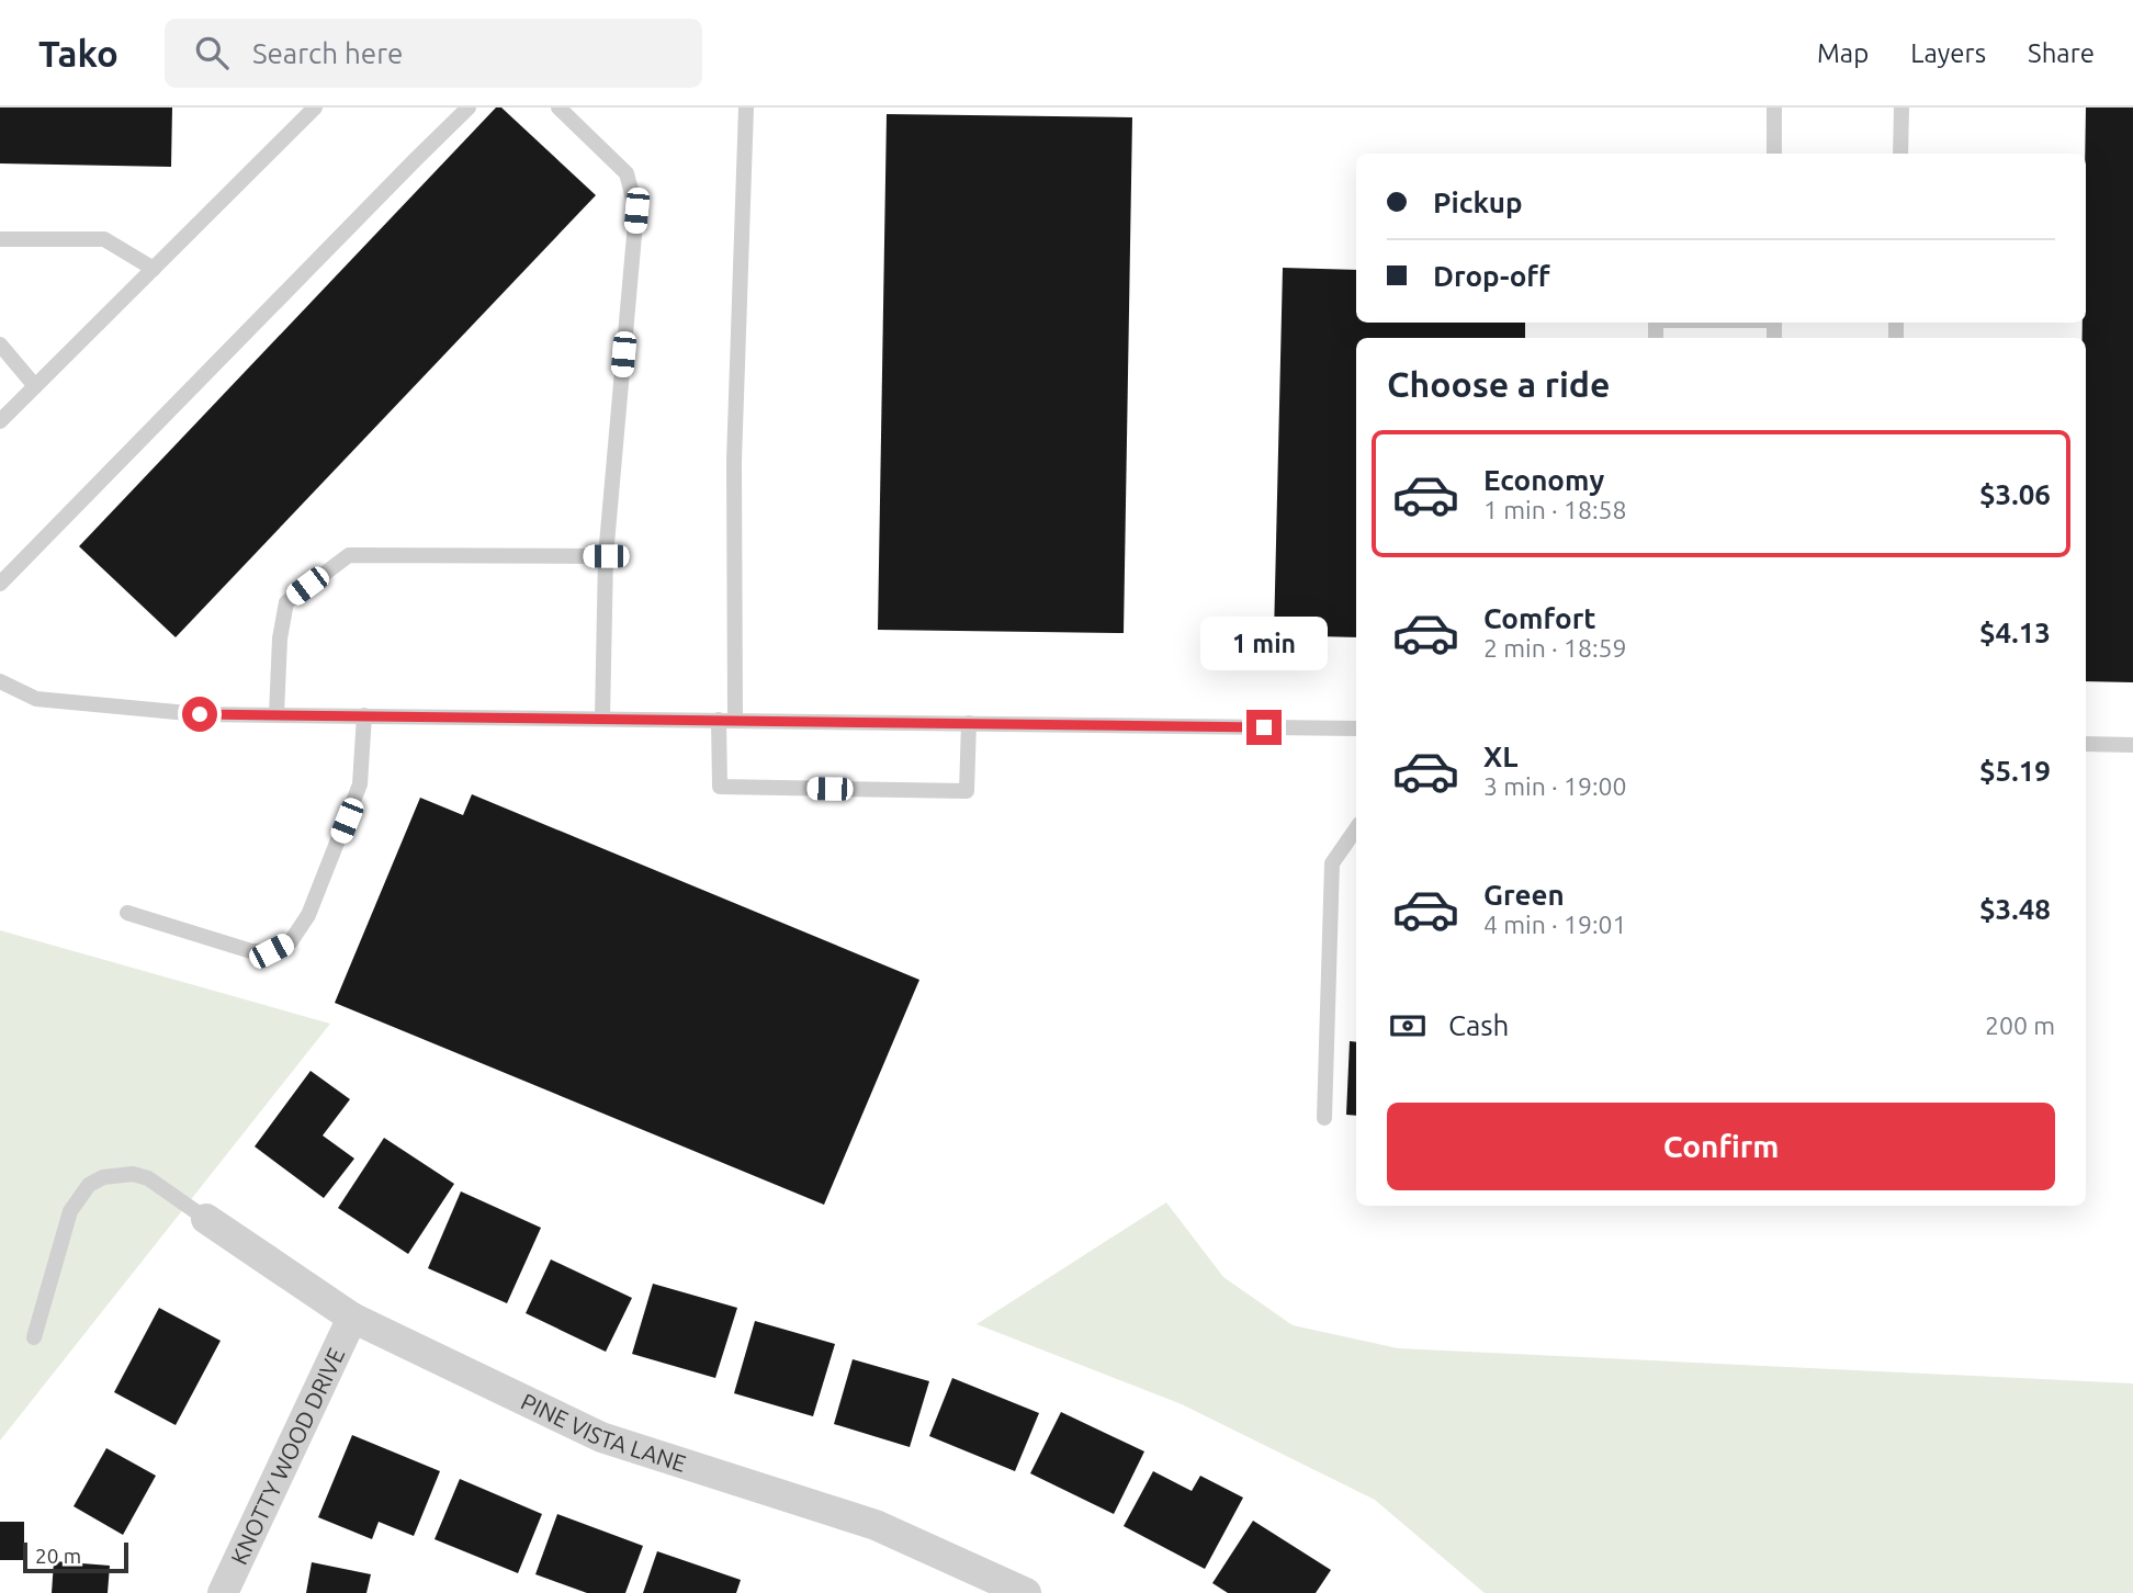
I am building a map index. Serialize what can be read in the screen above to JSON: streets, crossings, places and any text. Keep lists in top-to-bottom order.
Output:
{
  "streets": {
    "street": ["PINE VISTA LANE", "KNOTTY WOOD DRIVE"]
  },
  "crossings": [
    ["PINE VISTA LANE", "KNOTTY WOOD DRIVE"]
  ],
  "scale_bar": "20 m",
  "page": {
    "header": "Tako",
    "search": "Search here",
    "nav": ["Map", "Layers", "Share"],
    "banner": ["Pickup", "Drop-off"],
    "heading": "Choose a ride",
    "list": [
      {
        "name": "Economy",
        "note": "1 min · 18:58",
        "value": "$3.06"
      },
      {
        "name": "Comfort",
        "note": "2 min · 18:59",
        "value": "$4.13"
      },
      {
        "name": "XL",
        "note": "3 min · 19:00",
        "value": "$5.19"
      },
      {
        "name": "Green",
        "note": "4 min · 19:01",
        "value": "$3.48"
      }
    ],
    "bubble": "1 min",
    "pay": ["Cash", "200 m"],
    "buttons": "Confirm",
    "scale": "20 m"
  }
}
